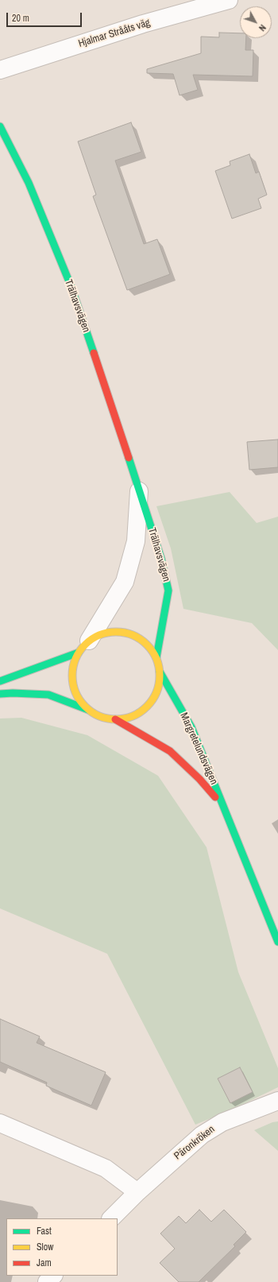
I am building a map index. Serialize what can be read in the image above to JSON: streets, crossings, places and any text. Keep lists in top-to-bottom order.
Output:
{
  "streets": {
    "street": [
      "Hjalmar Strååts väg",
      "Trälhavsvägen",
      "Margretelundsvägen",
      "Päronkröken"
    ]
  },
  "crossings": [
    ["Trälhavsvägen", "Margretelundsvägen"]
  ],
  "legend": ["Fast", "Slow", "Jam"],
  "scale_bar": "20 m",
  "north": "bottom right"
}
